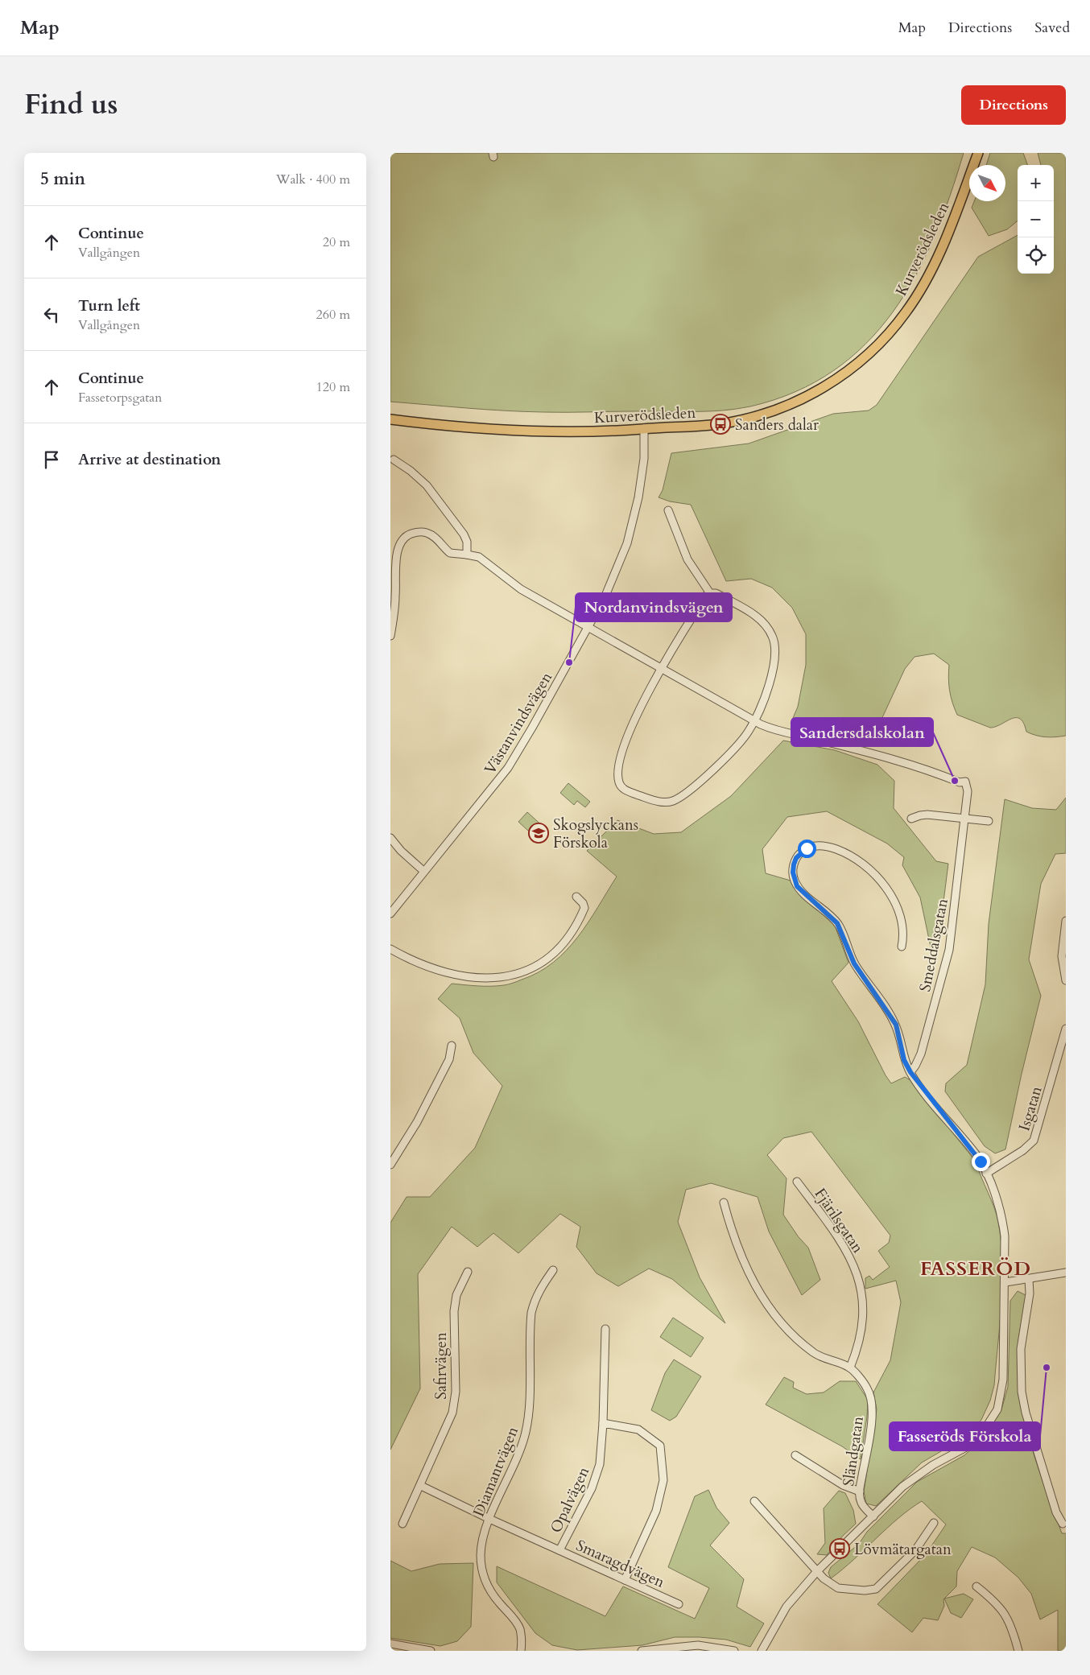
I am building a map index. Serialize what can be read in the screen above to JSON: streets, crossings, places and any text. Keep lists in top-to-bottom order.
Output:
{
  "streets": {
    "main road": ["Kurverödsleden"],
    "street": [
      "Västanvindsvägen",
      "Smeddalsgatan",
      "Isgatan",
      "Fjärilsgatan",
      "Safirvägen",
      "Sländgatan",
      "Diamantvägen",
      "Opalvägen",
      "Smaragdvägen"
    ]
  },
  "crossings": [
    ["Kurverödsleden", "Västanvindsvägen"],
    ["Fjärilsgatan", "Sländgatan"],
    ["Safirvägen", "Smaragdvägen"],
    ["Diamantvägen", "Smaragdvägen"],
    ["Opalvägen", "Smaragdvägen"]
  ],
  "districts": ["FASSERÖD"],
  "places": {
    "bus stop": ["Sanders dalar", "Lövmätargatan"],
    "other": ["Nordanvindsvägen", "Sandersdalskolan", "Fasseröds Förskola"],
    "school or university": ["Skogslyckans Förskola"]
  },
  "north": "bottom right",
  "page": {
    "header": "Map",
    "nav": ["Map", "Directions", "Saved"],
    "title": "Find us",
    "buttons": "Directions",
    "heading": ["5 min", "Walk · 400 m"],
    "map_buttons": ["+", "−"],
    "list": [
      ["Continue", "Vallgången", "20 m"],
      ["Turn left", "Vallgången", "260 m"],
      ["Continue", "Fassetorpsgatan", "120 m"],
      "Arrive at destination"
    ]
  }
}
